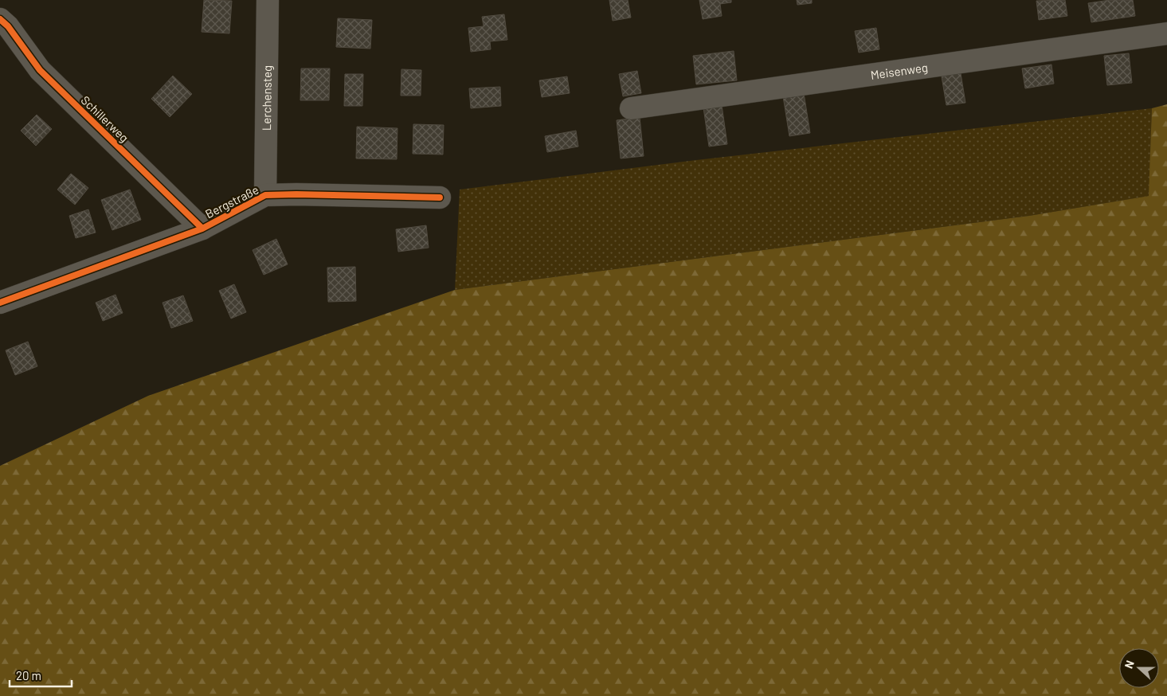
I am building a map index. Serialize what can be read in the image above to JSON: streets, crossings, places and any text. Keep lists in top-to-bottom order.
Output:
{
  "streets": {
    "street": [
      "Meisenweg",
      "Lerchensteg",
      "Schillerweg",
      "Bergstraße"
    ]
  },
  "crossings": [
    ["Lerchensteg", "Bergstraße"],
    ["Schillerweg", "Bergstraße"]
  ],
  "scale_bar": "20 m",
  "north": "left"
}
